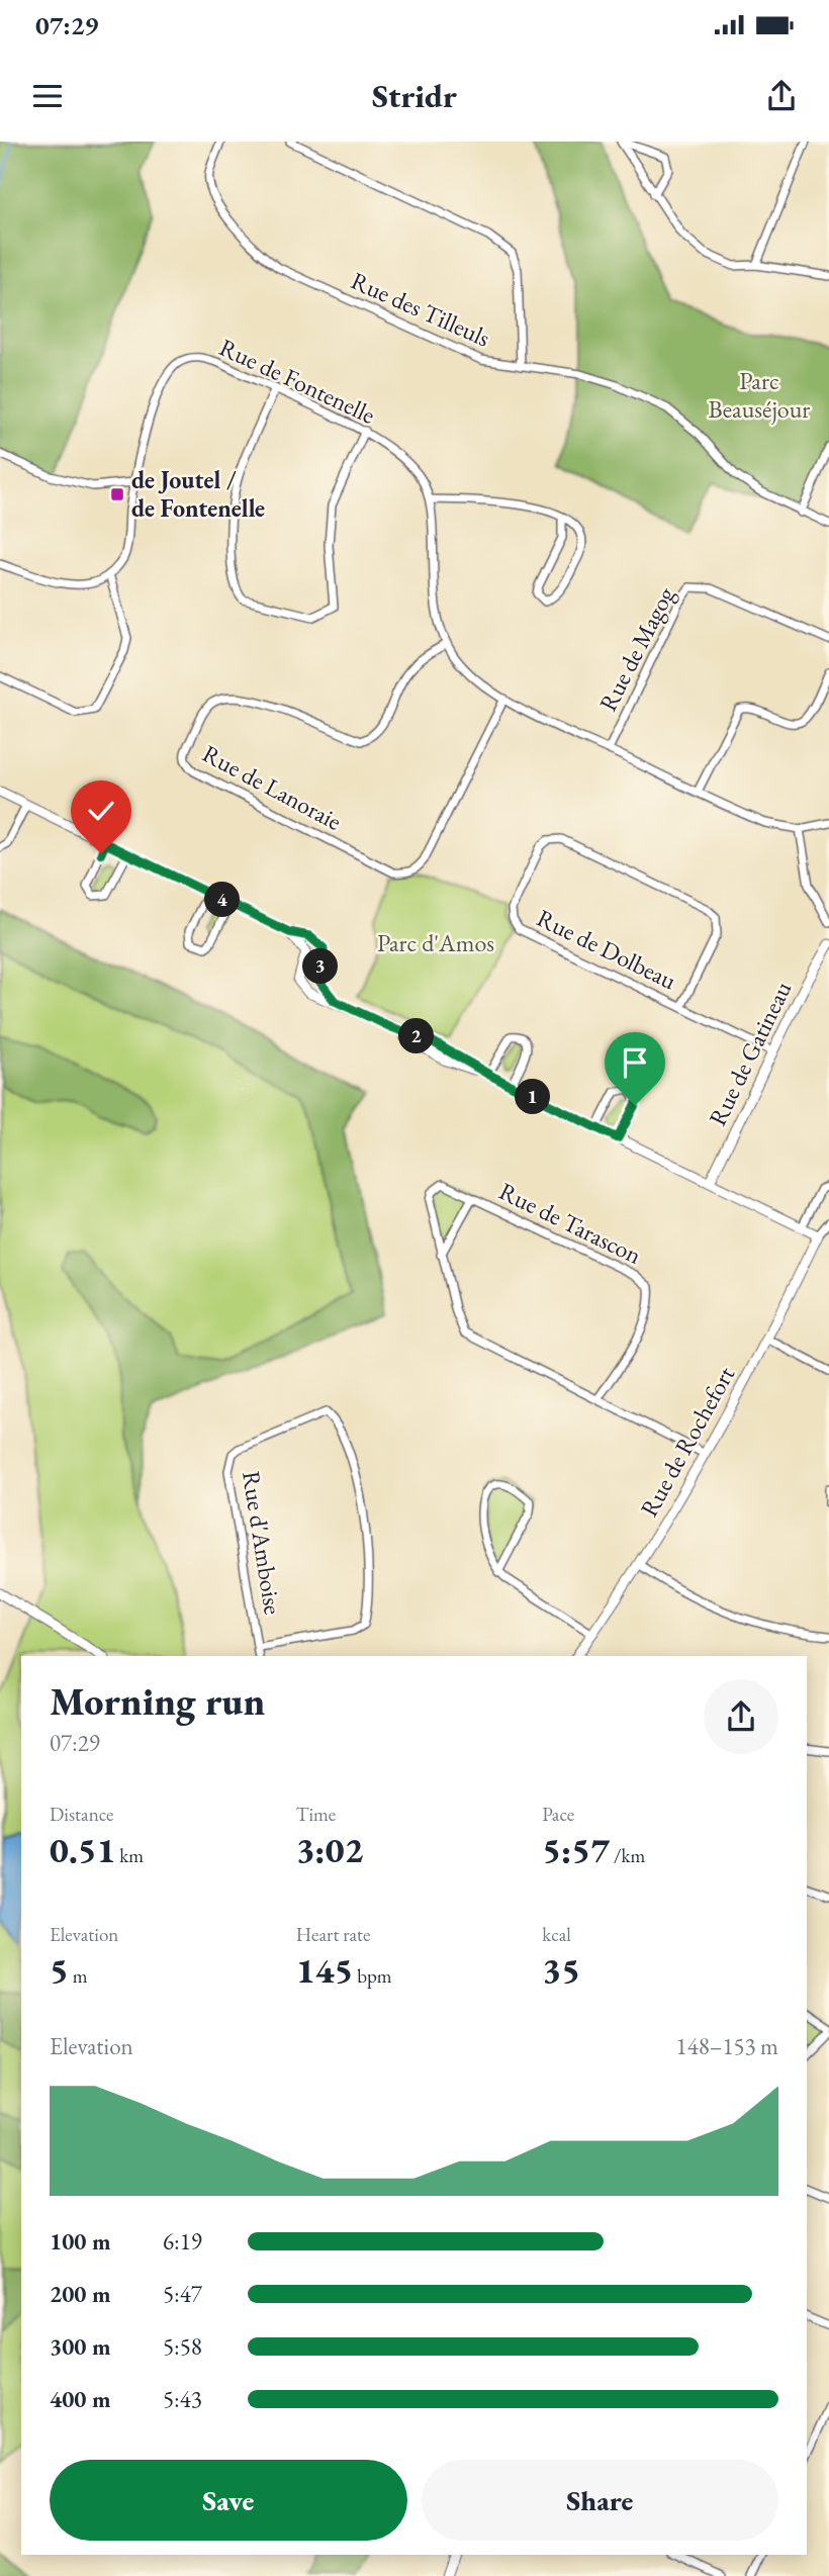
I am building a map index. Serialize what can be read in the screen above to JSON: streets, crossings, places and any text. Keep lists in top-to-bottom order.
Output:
{
  "streets": {
    "street": [
      "Rue des Tilleuls",
      "Rue de Fontenelle",
      "Rue de Magog",
      "Rue de Lanoraie",
      "Rue de Dolbeau",
      "Rue de Gatineau",
      "Rue de Tarascon",
      "Rue de Rochefort",
      "Rue d'Amboise"
    ]
  },
  "crossings": [
    ["Rue de Fontenelle", "Rue de Magog"],
    ["Rue de Fontenelle", "Rue de Lanoraie"],
    ["Rue de Dolbeau", "Rue de Gatineau"],
    ["Rue de Tarascon", "Rue de Rochefort"]
  ],
  "parks": ["Parc Beauséjour", "Parc d'Amos"],
  "places": {
    "transit": ["de Joutel / de Fontenelle"]
  },
  "page": {
    "status": "07:29",
    "header": "Stridr",
    "pins": [
      "4",
      "3",
      "2",
      "1"
    ],
    "heading": ["Morning run", "07:29"],
    "stats": [
      ["Distance", "0.51 km"],
      ["Time", "3:02"],
      ["Pace", "5:57 /km"],
      ["Elevation", "5 m"],
      ["Heart rate", "145 bpm"],
      ["kcal", "35"]
    ],
    "chart": ["Elevation", "148–153 m"],
    "list": [
      {
        "name": "100 m",
        "note": "6:19"
      },
      {
        "name": "200 m",
        "note": "5:47"
      },
      {
        "name": "300 m",
        "note": "5:58"
      },
      {
        "name": "400 m",
        "note": "5:43"
      }
    ],
    "buttons": ["Save", "Share"]
  }
}
